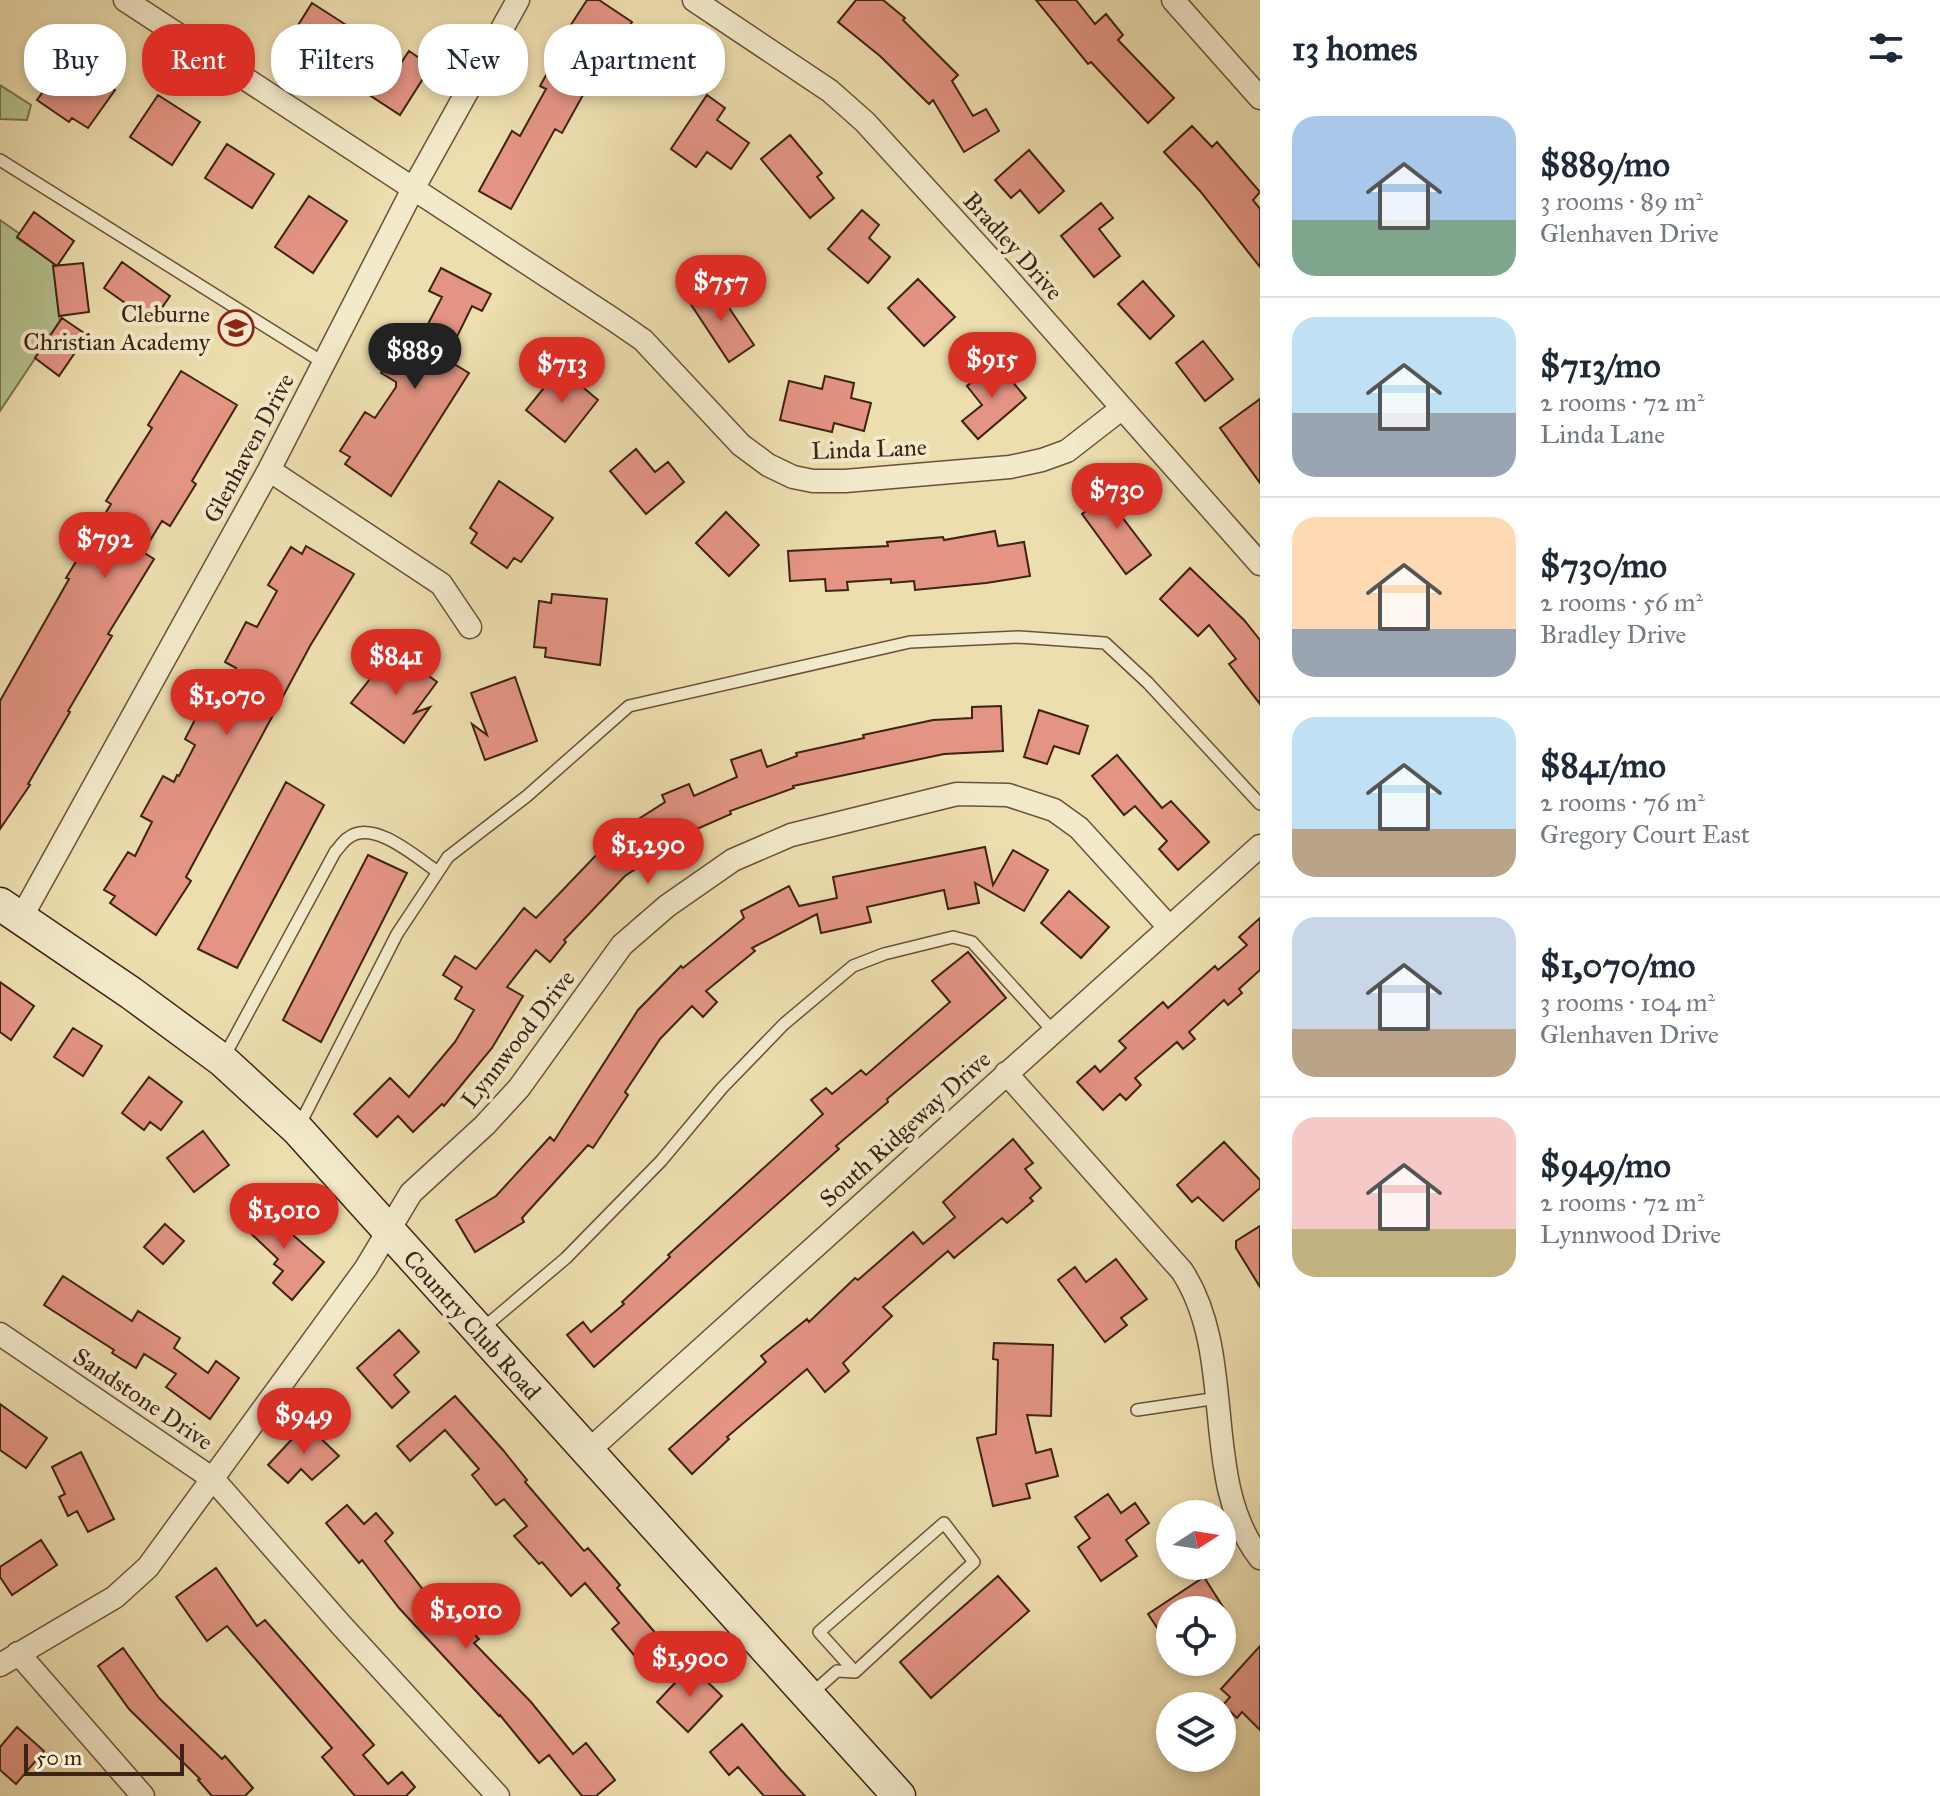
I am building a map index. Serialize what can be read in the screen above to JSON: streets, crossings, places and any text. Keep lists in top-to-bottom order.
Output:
{
  "streets": {
    "main road": ["Country Club Road"],
    "street": [
      "Bradley Drive",
      "Glenhaven Drive",
      "Linda Lane",
      "Lynnwood Drive",
      "South Ridgeway Drive",
      "Sandstone Drive"
    ]
  },
  "crossings": [
    ["Bradley Drive", "Linda Lane"],
    ["Glenhaven Drive", "Linda Lane"],
    ["Glenhaven Drive", "Country Club Road"],
    ["Lynnwood Drive", "South Ridgeway Drive"],
    ["Lynnwood Drive", "Country Club Road"],
    ["Lynnwood Drive", "Sandstone Drive"],
    ["South Ridgeway Drive", "Country Club Road"]
  ],
  "places": {
    "school or university": ["Cleburne Christian Academy"]
  },
  "scale_bar": "50 m",
  "north": "right",
  "page": {
    "heading": "13 homes",
    "chip": [
      "Buy",
      "Rent",
      "Filters",
      "New",
      "Apartment"
    ],
    "list": [
      {
        "name": "$889/mo",
        "note": "3 rooms · 89 m² · Glenhaven Drive"
      },
      {
        "name": "$713/mo",
        "note": "2 rooms · 72 m² · Linda Lane"
      },
      {
        "name": "$730/mo",
        "note": "2 rooms · 56 m² · Bradley Drive"
      },
      {
        "name": "$841/mo",
        "note": "2 rooms · 76 m² · Gregory Court East"
      },
      {
        "name": "$1,070/mo",
        "note": "3 rooms · 104 m² · Glenhaven Drive"
      },
      {
        "name": "$949/mo",
        "note": "2 rooms · 72 m² · Lynnwood Drive"
      }
    ],
    "price": [
      "$757",
      "$889",
      "$915",
      "$713",
      "$730",
      "$792",
      "$841",
      "$1,070",
      "$1,290",
      "$1,010",
      "$949",
      "$1,010",
      "$1,900"
    ],
    "scale": "50 m"
  }
}
